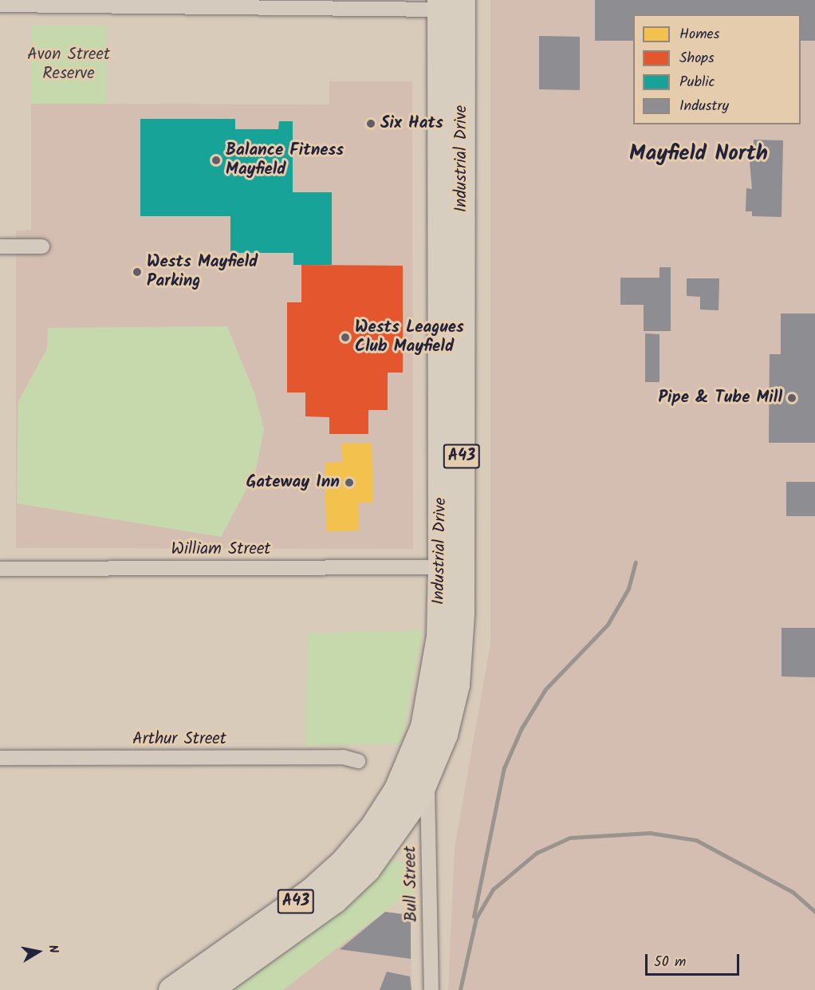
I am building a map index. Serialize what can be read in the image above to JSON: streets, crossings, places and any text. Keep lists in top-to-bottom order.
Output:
{
  "streets": {
    "highway": ["Industrial Drive", "A43"],
    "street": ["William Street", "Arthur Street", "Bull Street"]
  },
  "crossings": [
    ["Industrial Drive", "William Street"],
    ["Industrial Drive", "Bull Street"]
  ],
  "districts": ["Mayfield North"],
  "parks": ["Avon Street Reserve"],
  "places": [
    "Six Hats",
    "Balance Fitness Mayfield",
    "Wests Mayfield Parking",
    "Wests Leagues Club Mayfield",
    "Pipe & Tube Mill",
    "Gateway Inn"
  ],
  "legend": [
    "Homes",
    "Shops",
    "Public",
    "Industry"
  ],
  "scale_bar": "50 m",
  "north": "right"
}
